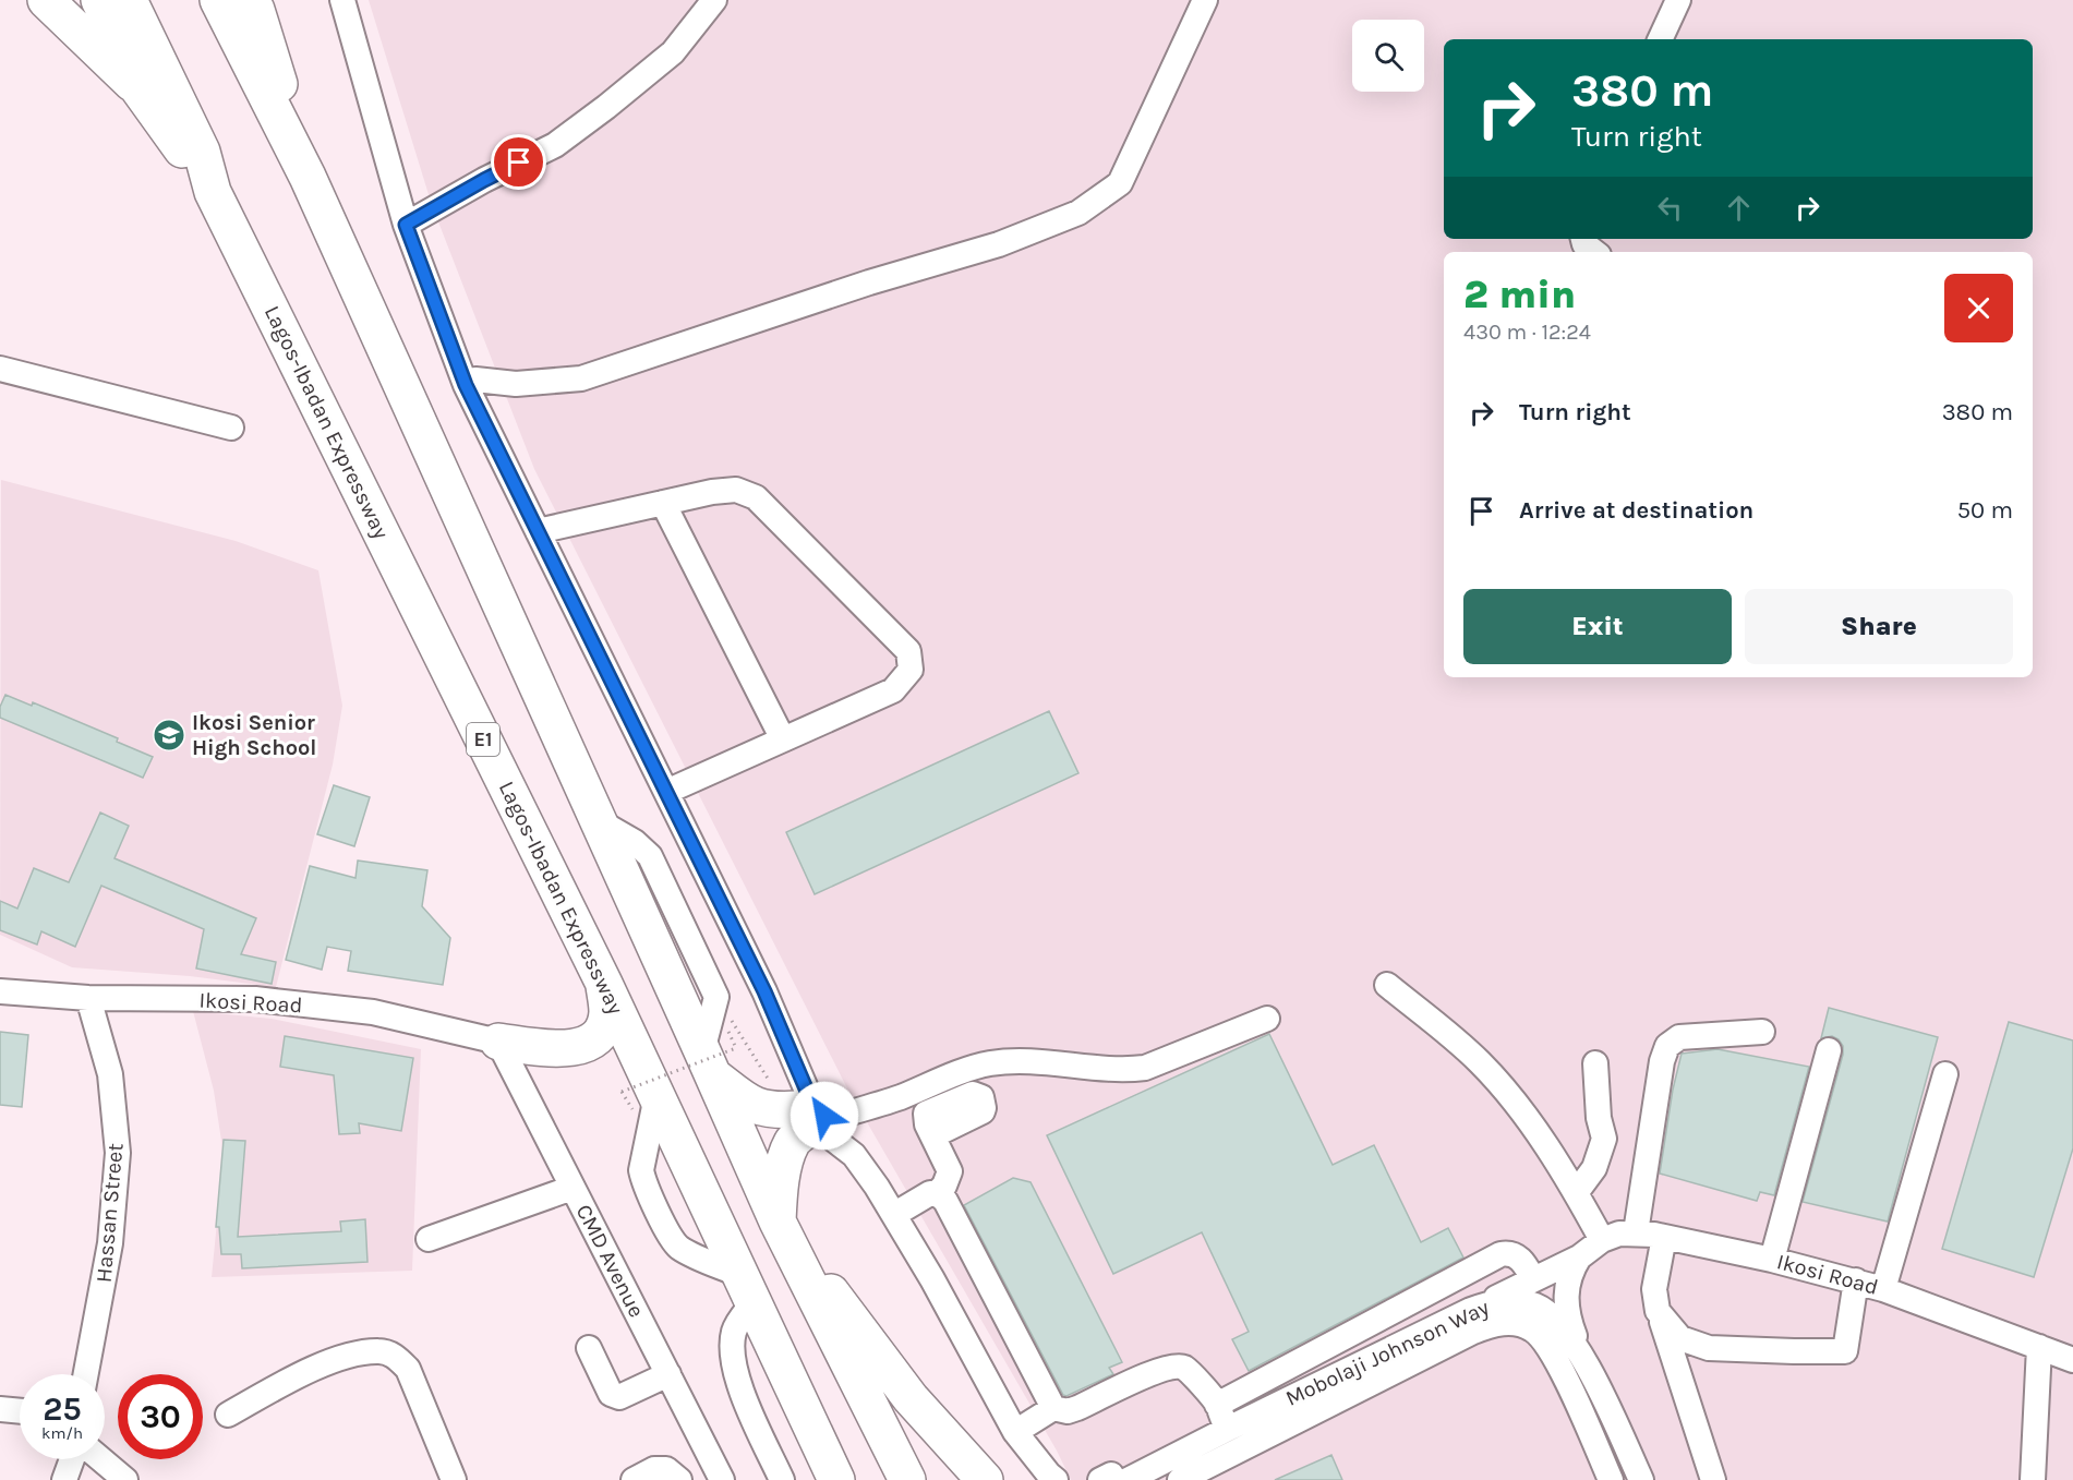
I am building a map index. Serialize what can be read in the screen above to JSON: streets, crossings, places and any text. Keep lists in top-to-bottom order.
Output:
{
  "streets": {
    "highway": ["Lagos-Ibadan Expressway", "E1"],
    "street": [
      "Ikosi Road",
      "Hassan Street",
      "CMD Avenue",
      "Mobolaji Johnson Way"
    ]
  },
  "crossings": [
    ["Ikosi Road", "Hassan Street"],
    ["Ikosi Road", "CMD Avenue"],
    ["Ikosi Road", "Mobolaji Johnson Way"]
  ],
  "places": {
    "school or university": ["Ikosi Senior High School"]
  },
  "page": {
    "turn": ["380 m", "Turn right"],
    "heading": ["2 min", "430 m · 12:24"],
    "list": [
      {
        "name": "Turn right",
        "value": "380 m"
      },
      {
        "name": "Arrive at destination",
        "value": "50 m"
      }
    ],
    "buttons": ["Exit", "Share"],
    "speed": "25 km/h",
    "limit": "30"
  }
}
